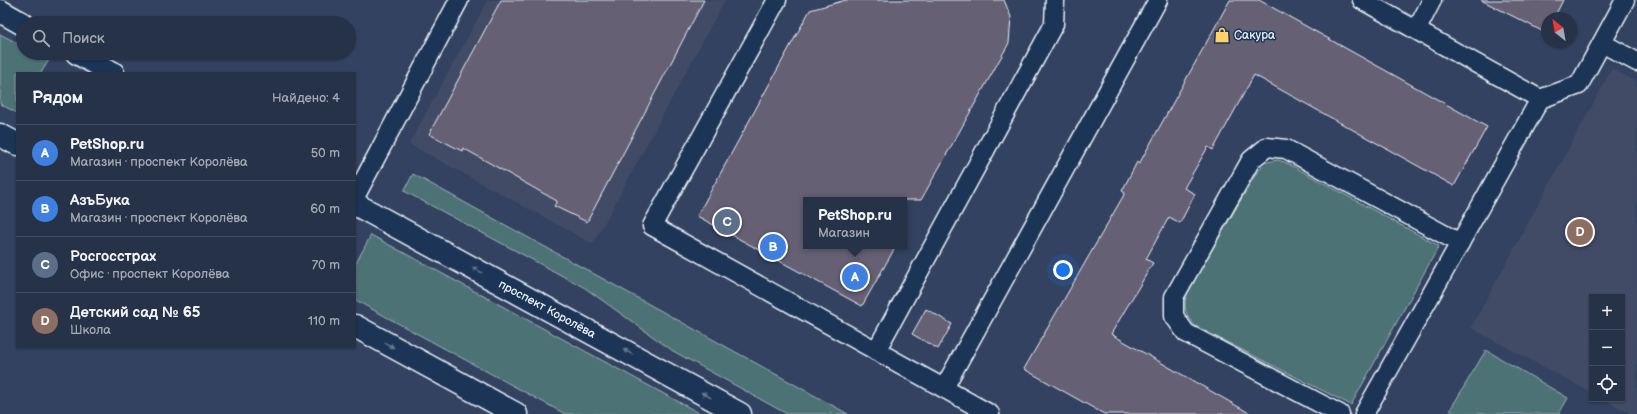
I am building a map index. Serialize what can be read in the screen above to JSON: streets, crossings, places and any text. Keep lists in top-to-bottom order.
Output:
{
  "streets": {
    "street": ["проспект Королёва"]
  },
  "places": {
    "shop": ["Сакура"]
  },
  "north": "top left",
  "page": {
    "search": "Поиск",
    "heading": ["Рядом", "Найдено: 4"],
    "list": [
      {
        "mark": "A",
        "name": "PetShop.ru",
        "note": "Магазин · проспект Королёва",
        "value": "50 m"
      },
      {
        "mark": "B",
        "name": "АзъБука",
        "note": "Магазин · проспект Королёва",
        "value": "60 m"
      },
      {
        "mark": "C",
        "name": "Росгосстрах",
        "note": "Офис · проспект Королёва",
        "value": "70 m"
      },
      {
        "mark": "D",
        "name": "Детский сад № 65",
        "note": "Школа",
        "value": "110 m"
      }
    ],
    "popup": ["PetShop.ru", "Магазин"],
    "pins": [
      "C",
      "D",
      "B",
      "A"
    ],
    "map_buttons": ["+", "−"]
  }
}
